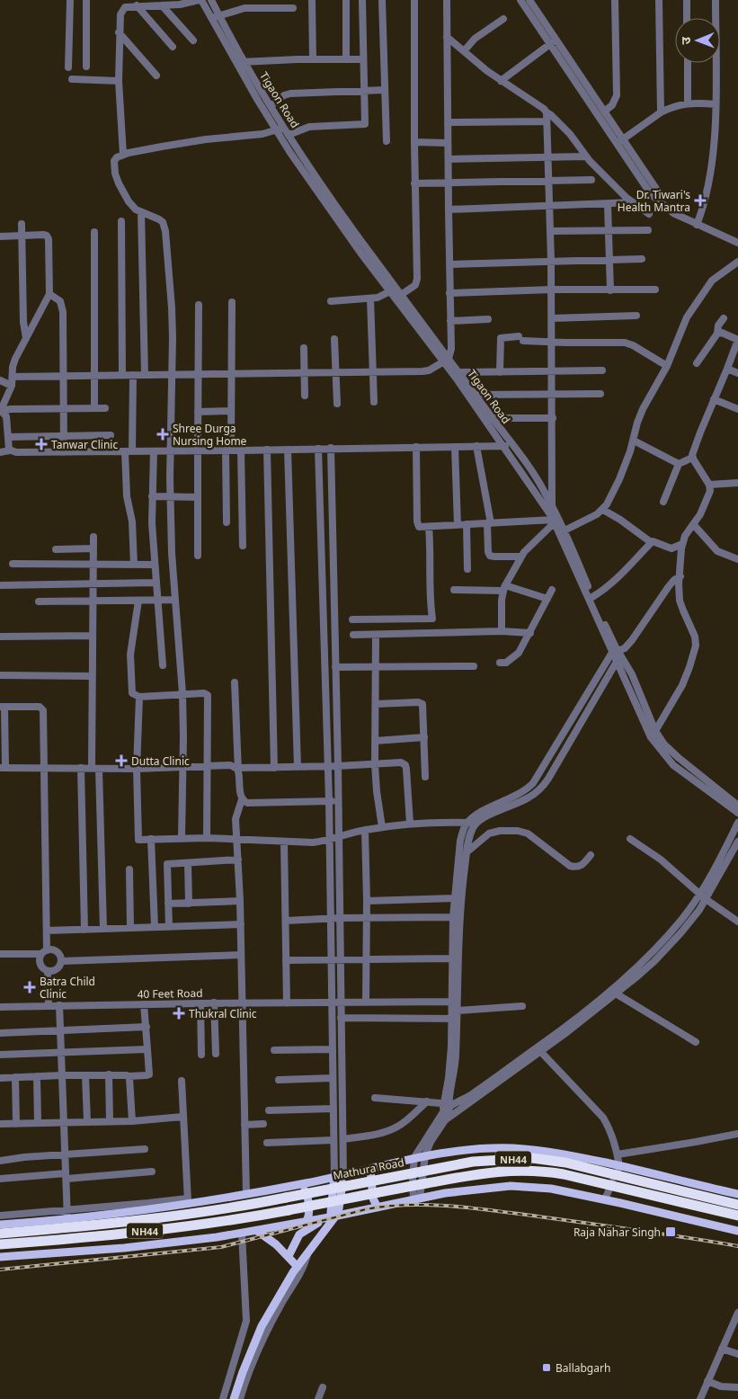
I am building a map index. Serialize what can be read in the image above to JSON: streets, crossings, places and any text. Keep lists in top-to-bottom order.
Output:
{
  "streets": {
    "highway": ["NH44", "Mathura Road"],
    "street": ["Tigaon Road", "40 Feet Road"]
  },
  "places": {
    "health": [
      "Dr. Tiwari's Health Mantra",
      "Shree Durga Nursing Home",
      "Tanwar Clinic",
      "Dutta Clinic",
      "Batra Child Clinic",
      "Thukral Clinic"
    ],
    "transit": ["Raja Nahar Singh", "Ballabgarh"]
  },
  "north": "left"
}
